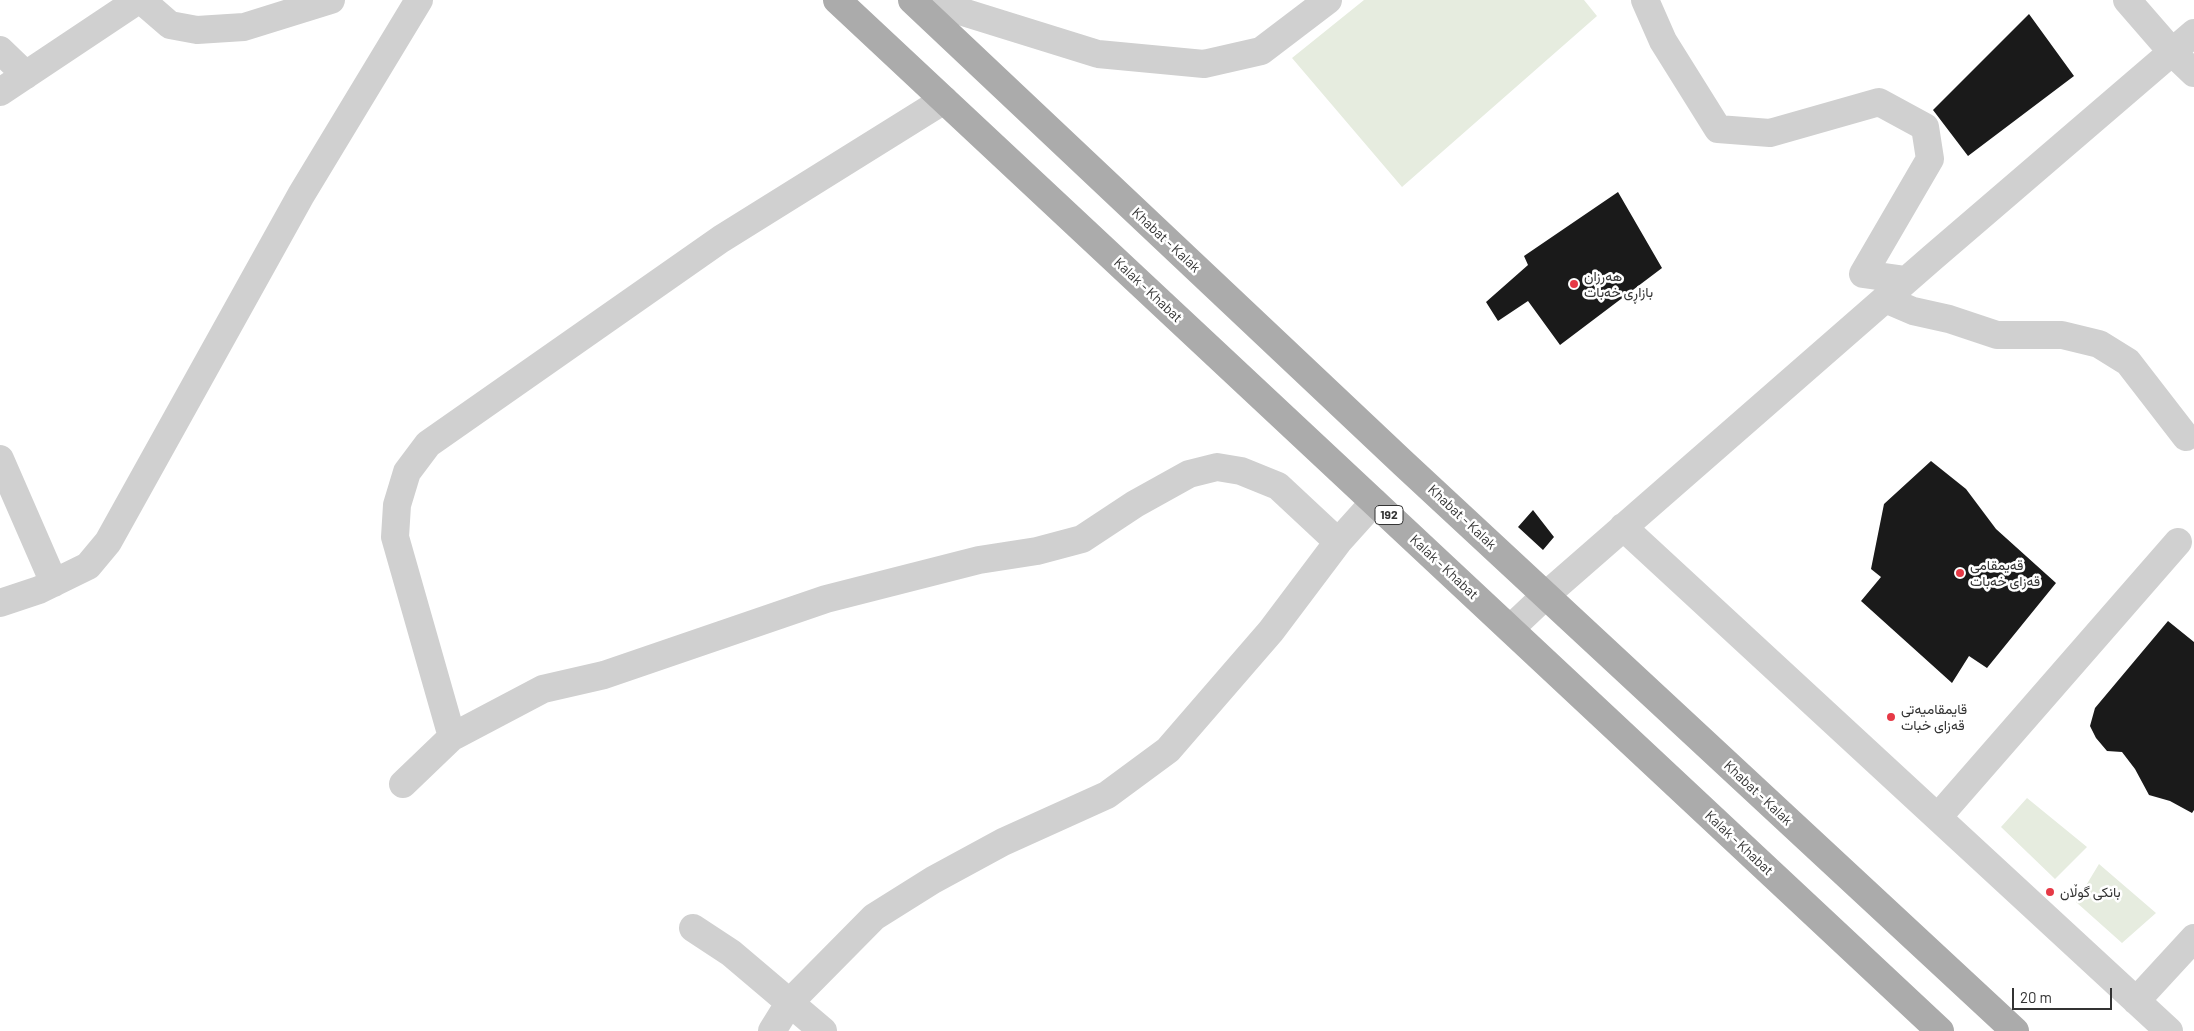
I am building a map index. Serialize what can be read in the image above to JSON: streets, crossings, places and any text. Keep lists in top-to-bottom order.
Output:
{
  "streets": {
    "main road": ["Khabat - Kalak", "Kalak - Khabat", "192"]
  },
  "places": [
    "هەرزان بازاڕی خەبات",
    "قەیمقامی قەزای خەبات",
    "قایمقامیەتى قەزای خبات",
    "بانکی گوڵان"
  ],
  "scale_bar": "20 m"
}
